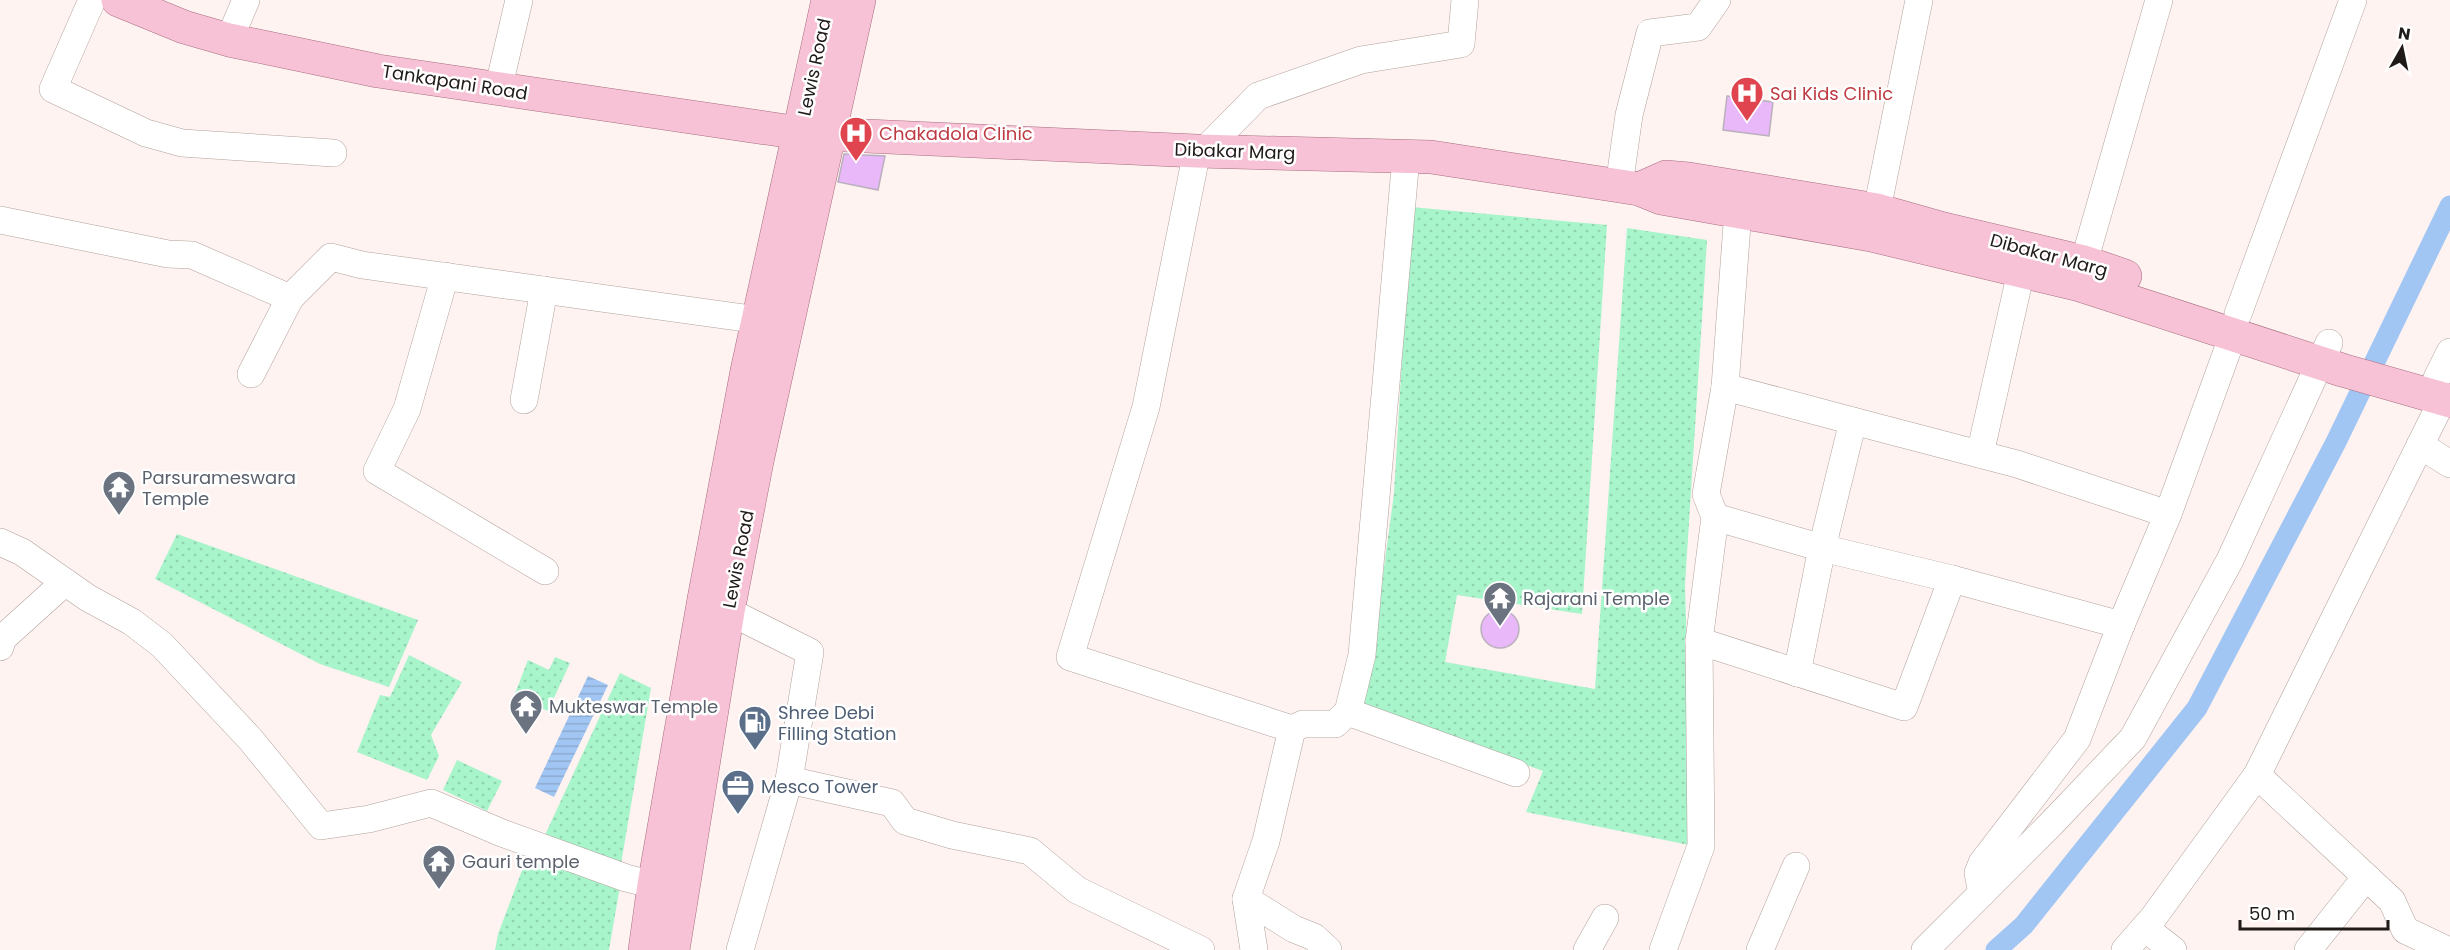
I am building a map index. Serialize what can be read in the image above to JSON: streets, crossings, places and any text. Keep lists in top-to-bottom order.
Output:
{
  "streets": {
    "main road": ["Lewis Road", "Tankapani Road", "Dibakar Marg"]
  },
  "crossings": [
    ["Lewis Road", "Tankapani Road"],
    ["Lewis Road", "Dibakar Marg"],
    ["Tankapani Road", "Dibakar Marg"]
  ],
  "places": {
    "hospital": ["Sai Kids Clinic", "Chakadola Clinic"],
    "temple": [
      "Parsurameswara Temple",
      "Rajarani Temple",
      "Mukteswar Temple",
      "Gauri temple"
    ],
    "fuel station": ["Shree Debi Filling Station"],
    "office": ["Mesco Tower"]
  },
  "scale_bar": "50 m",
  "north": "top"
}
